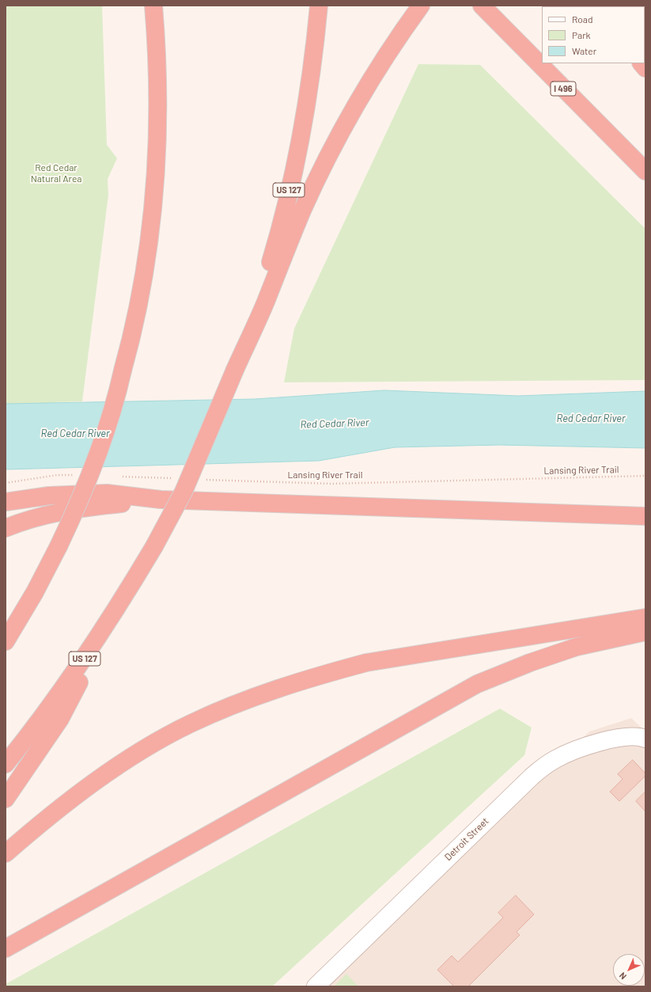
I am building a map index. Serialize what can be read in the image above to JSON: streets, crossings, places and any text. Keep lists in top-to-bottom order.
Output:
{
  "streets": {
    "highway": ["I 496", "US 127"],
    "street": ["Detroit Street"],
    "path": ["Lansing River Trail"]
  },
  "water": ["Red Cedar River"],
  "parks": ["Red Cedar Natural Area"],
  "legend": ["Road", "Park", "Water"],
  "north": "bottom left"
}
